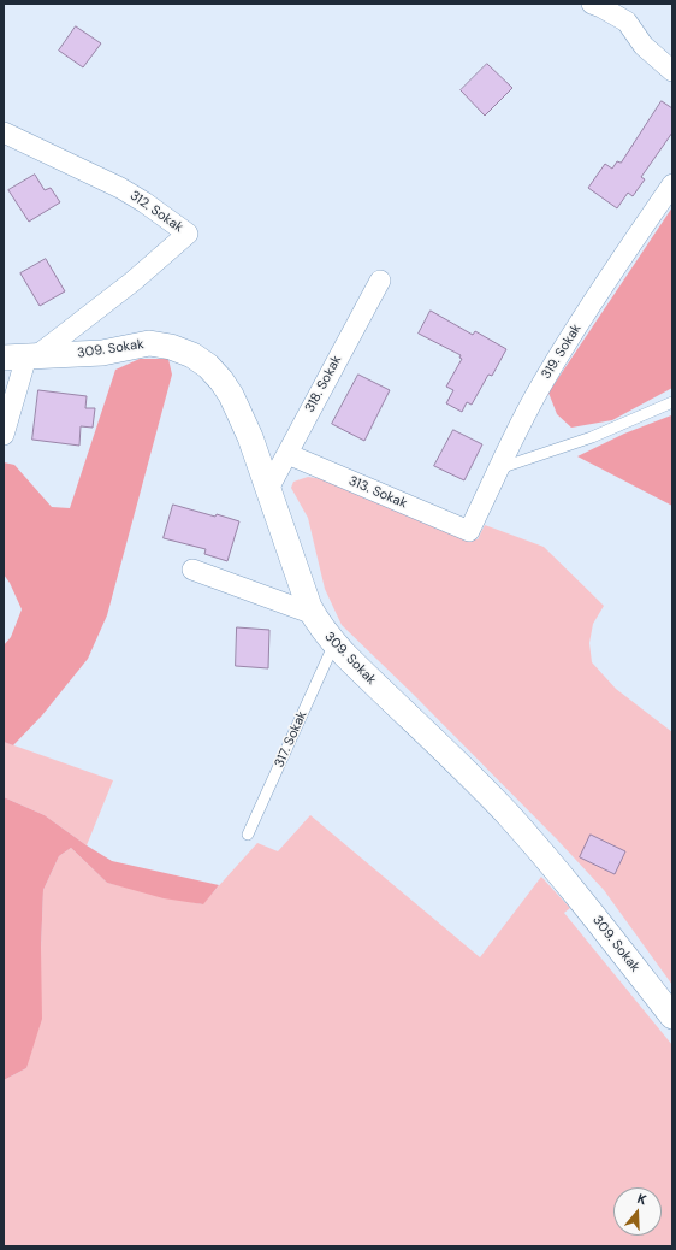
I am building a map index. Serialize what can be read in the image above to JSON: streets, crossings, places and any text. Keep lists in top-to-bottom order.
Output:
{
  "streets": {
    "street": [
      "312. Sokak",
      "309. Sokak",
      "319. Sokak",
      "318. Sokak",
      "313. Sokak"
    ],
    "lane": ["317. Sokak"]
  },
  "crossings": [
    ["312. Sokak", "309. Sokak"],
    ["309. Sokak", "318. Sokak"],
    ["309. Sokak", "317. Sokak"],
    ["319. Sokak", "313. Sokak"],
    ["318. Sokak", "313. Sokak"]
  ],
  "north": "top"
}
